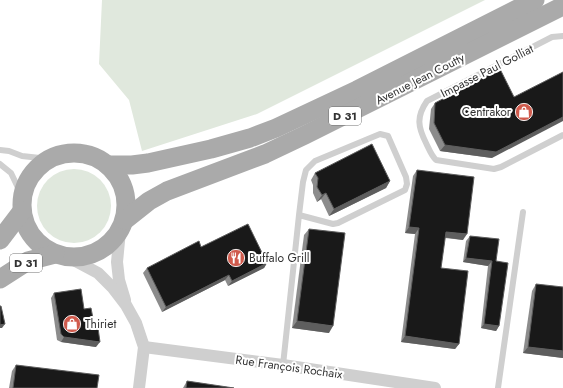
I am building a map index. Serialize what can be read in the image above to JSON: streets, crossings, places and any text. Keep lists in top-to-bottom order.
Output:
{
  "streets": {
    "main road": ["Avenue Jean Coutty", "D 31"],
    "street": ["Rue François Rochaix"],
    "lane": ["Impasse Paul Golliat"]
  },
  "crossings": [
    ["Avenue Jean Coutty", "D 31"]
  ],
  "places": {
    "shop": ["Centrakor", "Thiriet"],
    "restaurant": ["Buffalo Grill"]
  }
}
